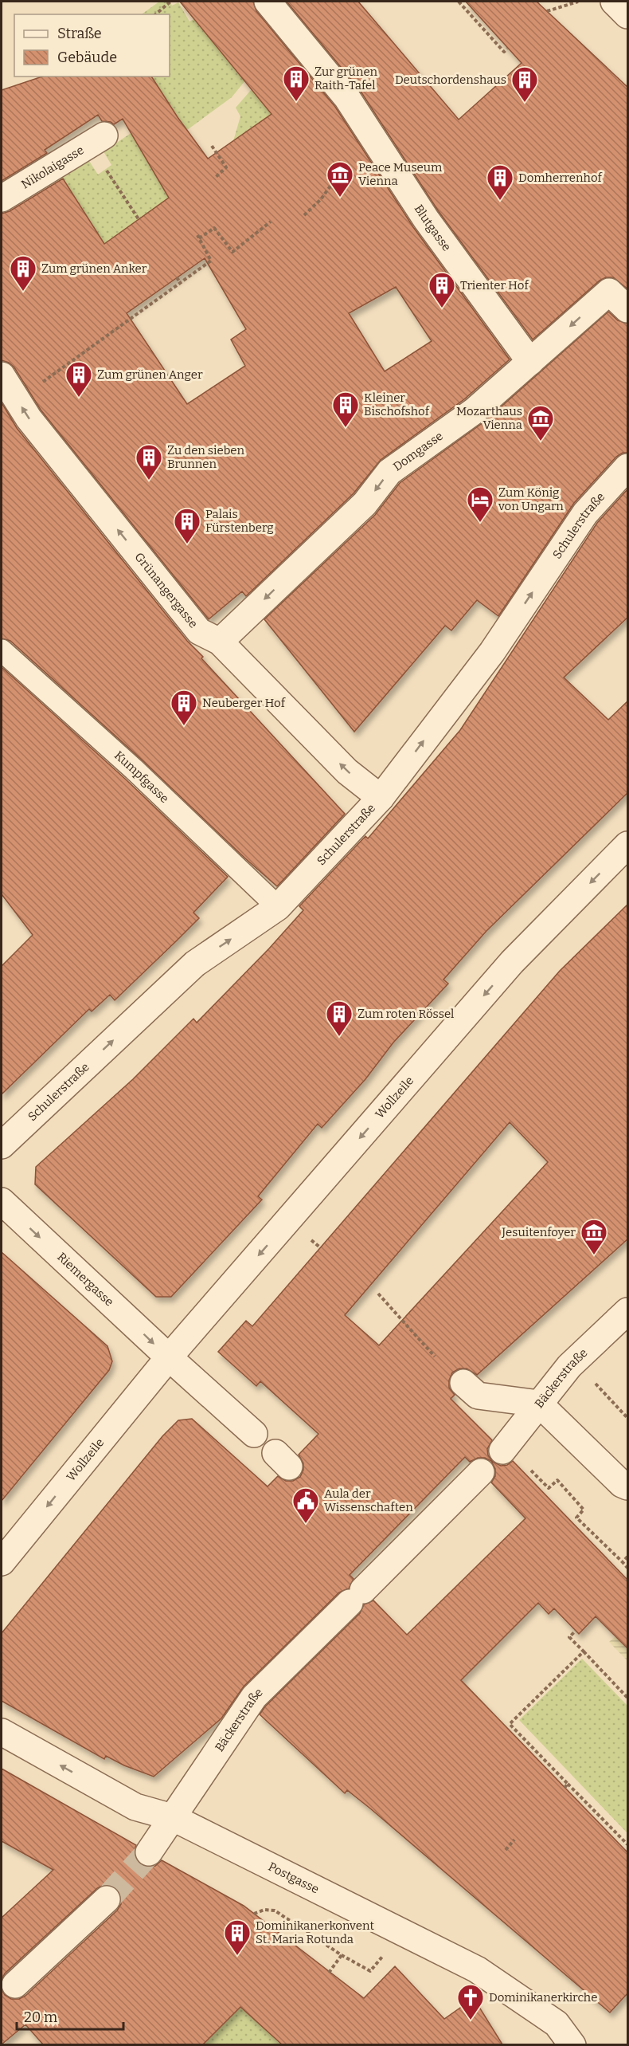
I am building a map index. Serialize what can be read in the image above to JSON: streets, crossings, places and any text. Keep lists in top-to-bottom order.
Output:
{
  "streets": {
    "street": [
      "Nikolaigasse",
      "Blutgasse",
      "Domgasse",
      "Schulerstraße",
      "Grünangergasse",
      "Wollzeile",
      "Riemergasse",
      "Bäckerstraße",
      "Postgasse"
    ],
    "lane": ["Kumpfgasse"]
  },
  "crossings": [
    ["Blutgasse", "Domgasse"],
    ["Domgasse", "Grünangergasse"],
    ["Schulerstraße", "Grünangergasse"],
    ["Schulerstraße", "Kumpfgasse"],
    ["Wollzeile", "Riemergasse"],
    ["Bäckerstraße", "Postgasse"]
  ],
  "one_way": [
    "Domgasse",
    "Schulerstraße",
    "Grünangergasse",
    "Wollzeile",
    "Riemergasse"
  ],
  "places": {
    "building": [
      "Zur grünen Raith-Tafel",
      "Deutschordenshaus",
      "Domherrenhof",
      "Zum grünen Anker",
      "Trienter Hof",
      "Zum grünen Anger",
      "Kleiner Bischofshof",
      "Zu den sieben Brunnen",
      "Palais Fürstenberg",
      "Neuberger Hof",
      "Zum roten Rössel",
      "Dominikanerkonvent St. Maria Rotunda"
    ],
    "museum": ["Peace Museum Vienna", "Mozarthaus Vienna", "Jesuitenfoyer"],
    "hotel": ["Zum König von Ungarn"],
    "public building": ["Aula der Wissenschaften"],
    "church": ["Dominikanerkirche"]
  },
  "legend": ["Straße", "Gebäude"],
  "scale_bar": "20 m"
}
